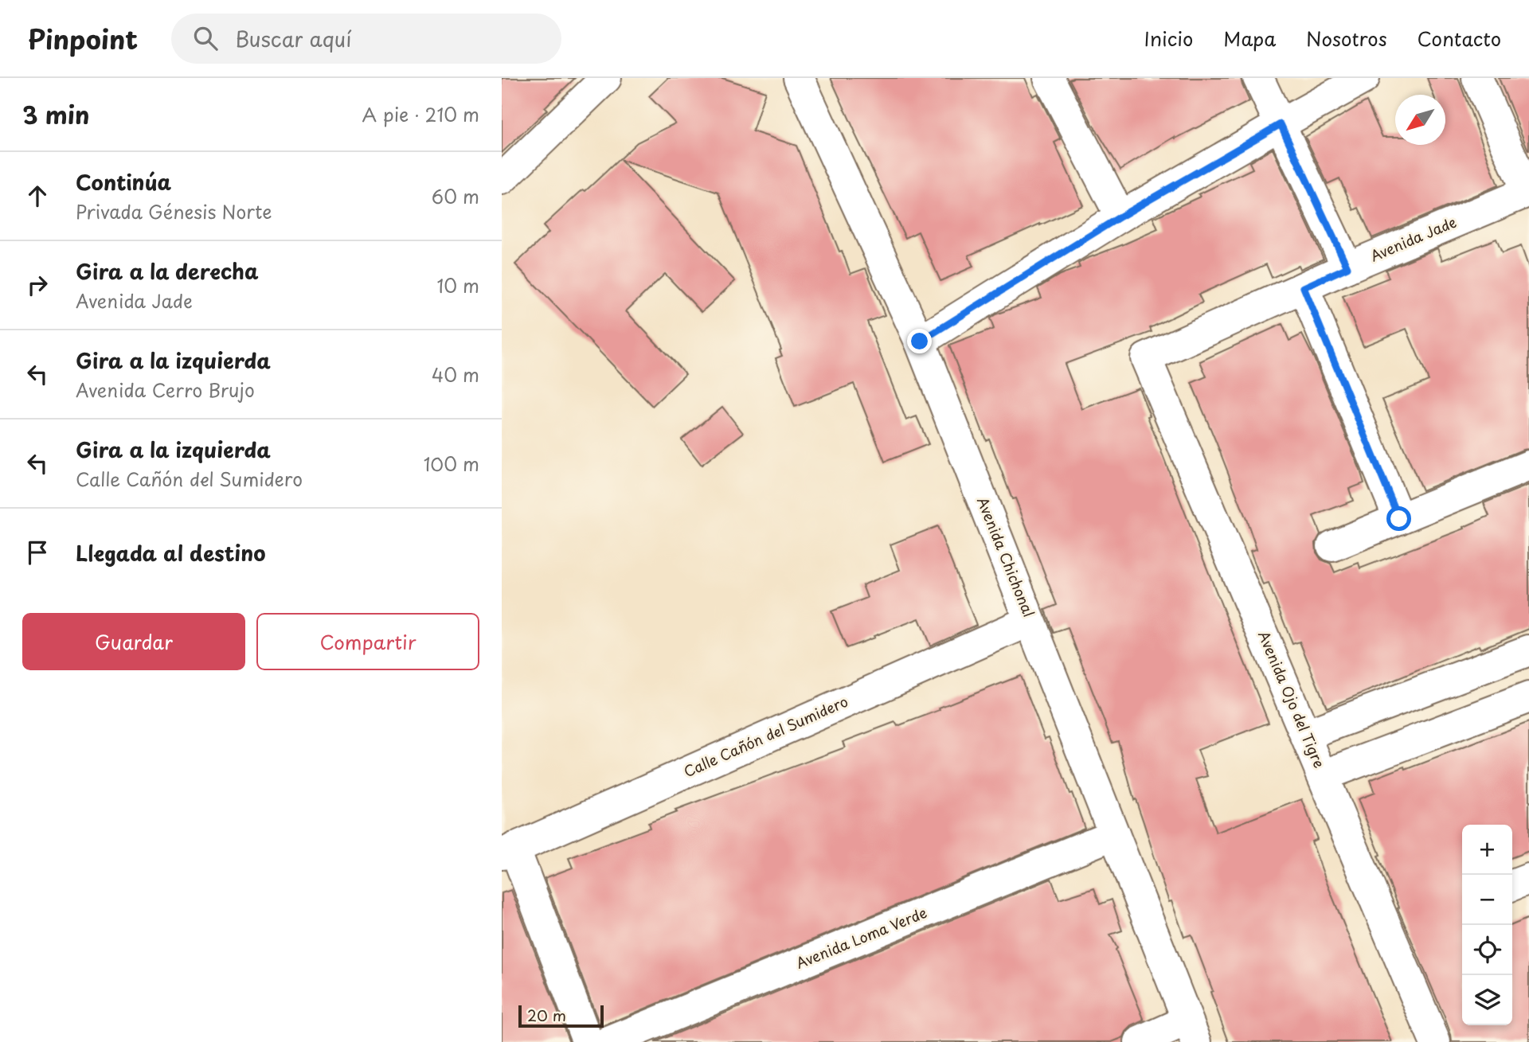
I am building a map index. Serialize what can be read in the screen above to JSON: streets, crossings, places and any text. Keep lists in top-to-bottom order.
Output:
{
  "streets": {
    "street": [
      "Avenida Jade",
      "Avenida Chichonal",
      "Avenida Ojo del Tigre",
      "Calle Cañón del Sumidero",
      "Avenida Loma Verde"
    ]
  },
  "crossings": [
    ["Avenida Jade", "Avenida Ojo del Tigre"],
    ["Avenida Chichonal", "Calle Cañón del Sumidero"],
    ["Avenida Chichonal", "Avenida Loma Verde"]
  ],
  "scale_bar": "20 m",
  "north": "bottom left",
  "page": {
    "header": "Pinpoint",
    "search": "Buscar aquí",
    "nav": [
      "Inicio",
      "Mapa",
      "Nosotros",
      "Contacto"
    ],
    "heading": ["3 min", "A pie · 210 m"],
    "list": [
      ["Continúa", "Privada Génesis Norte", "60 m"],
      ["Gira a la derecha", "Avenida Jade", "10 m"],
      ["Gira a la izquierda", "Avenida Cerro Brujo", "40 m"],
      ["Gira a la izquierda", "Calle Cañón del Sumidero", "100 m"],
      "Llegada al destino"
    ],
    "buttons": ["Guardar", "Compartir"],
    "map_buttons": ["+", "−"],
    "scale": "20 m"
  }
}
